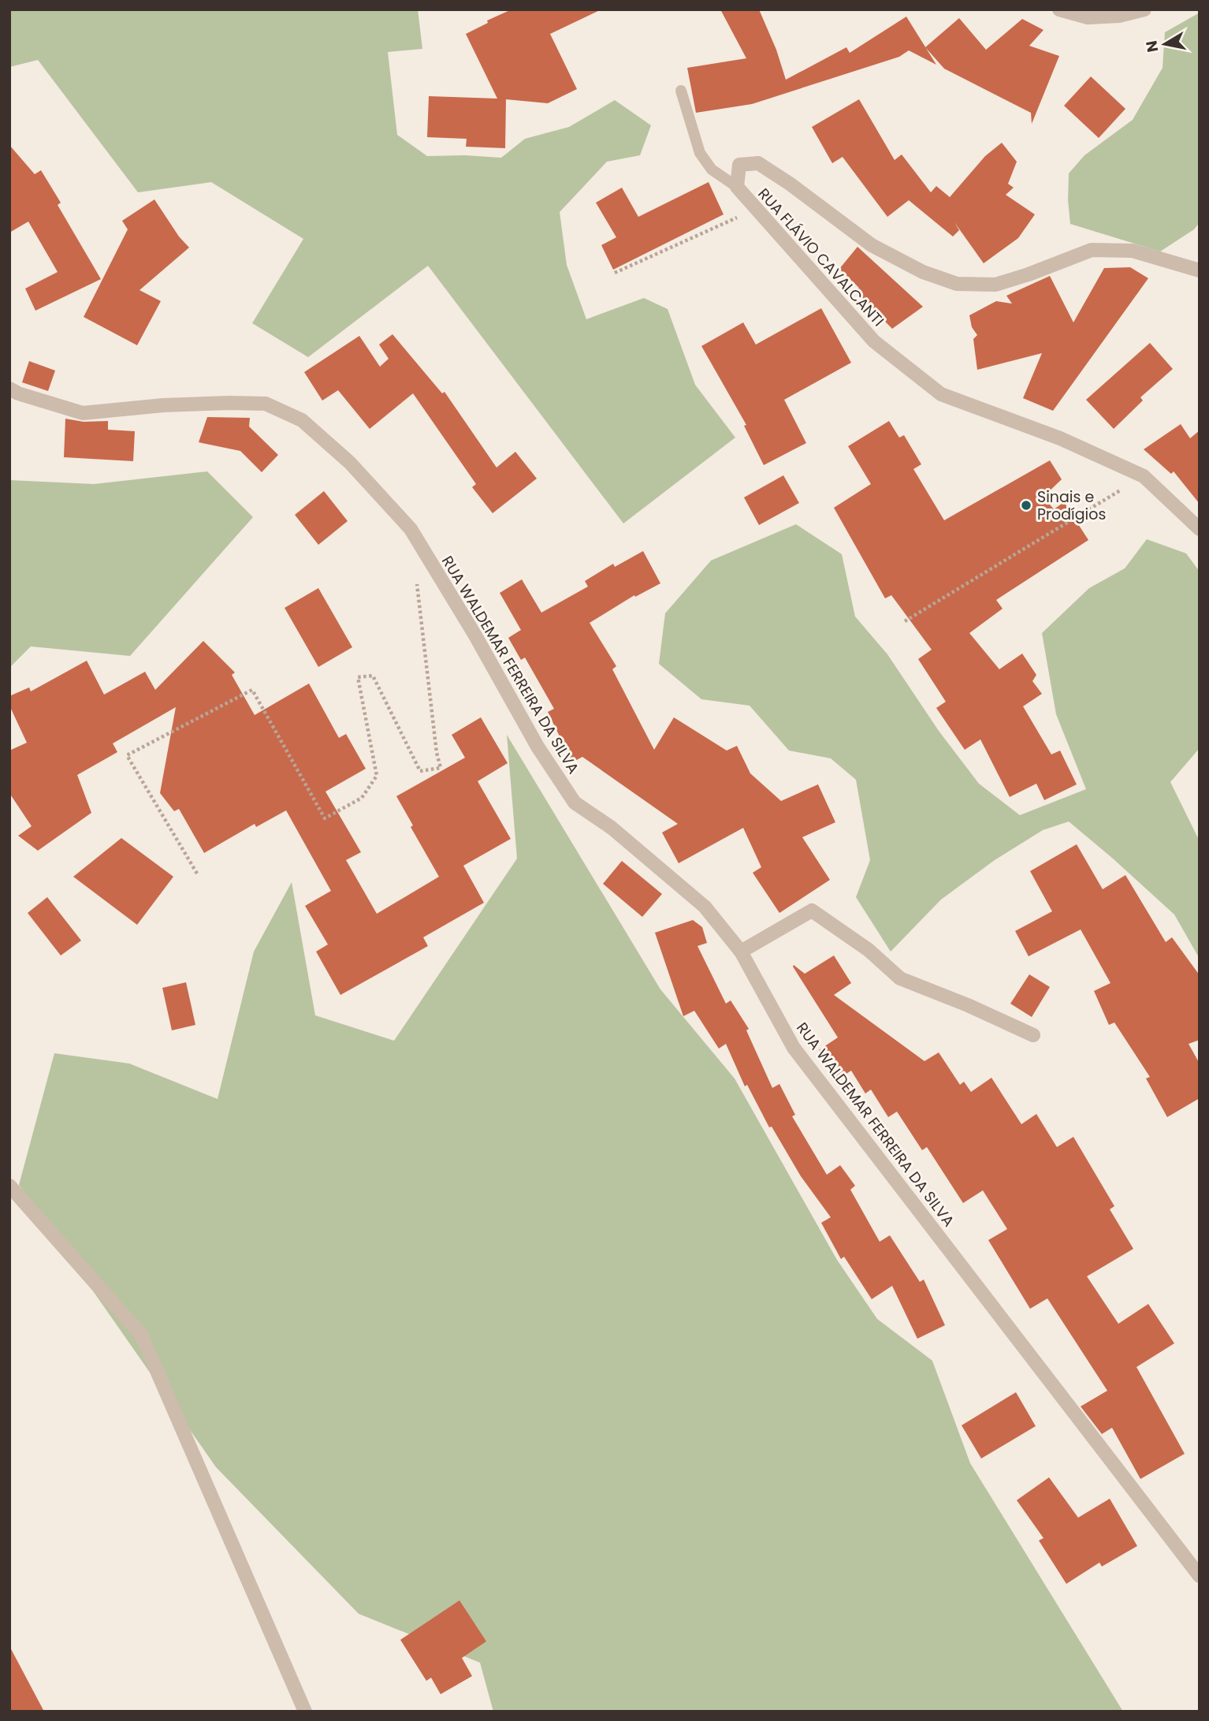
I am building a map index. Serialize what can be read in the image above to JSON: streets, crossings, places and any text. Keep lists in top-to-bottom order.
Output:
{
  "streets": {
    "street": ["RUA FLÁVIO CAVALCANTI", "RUA WALDEMAR FERREIRA DA SILVA"]
  },
  "places": ["Sinais e Prodígios"],
  "north": "left"
}
